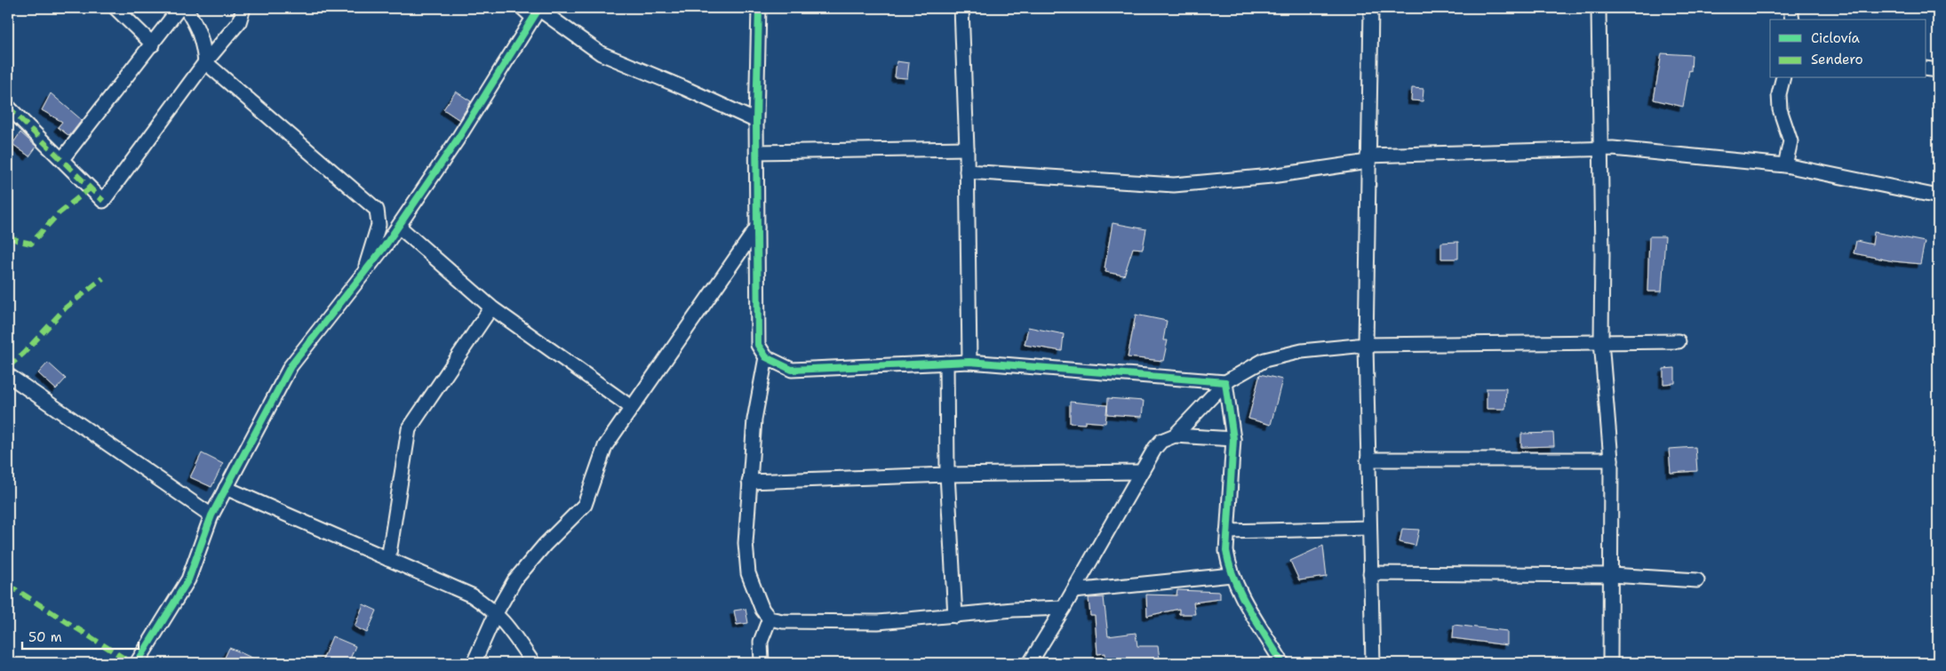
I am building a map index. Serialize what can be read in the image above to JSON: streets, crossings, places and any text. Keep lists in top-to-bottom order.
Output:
{
  "legend": ["Ciclovía", "Sendero"],
  "scale_bar": "50 m"
}
